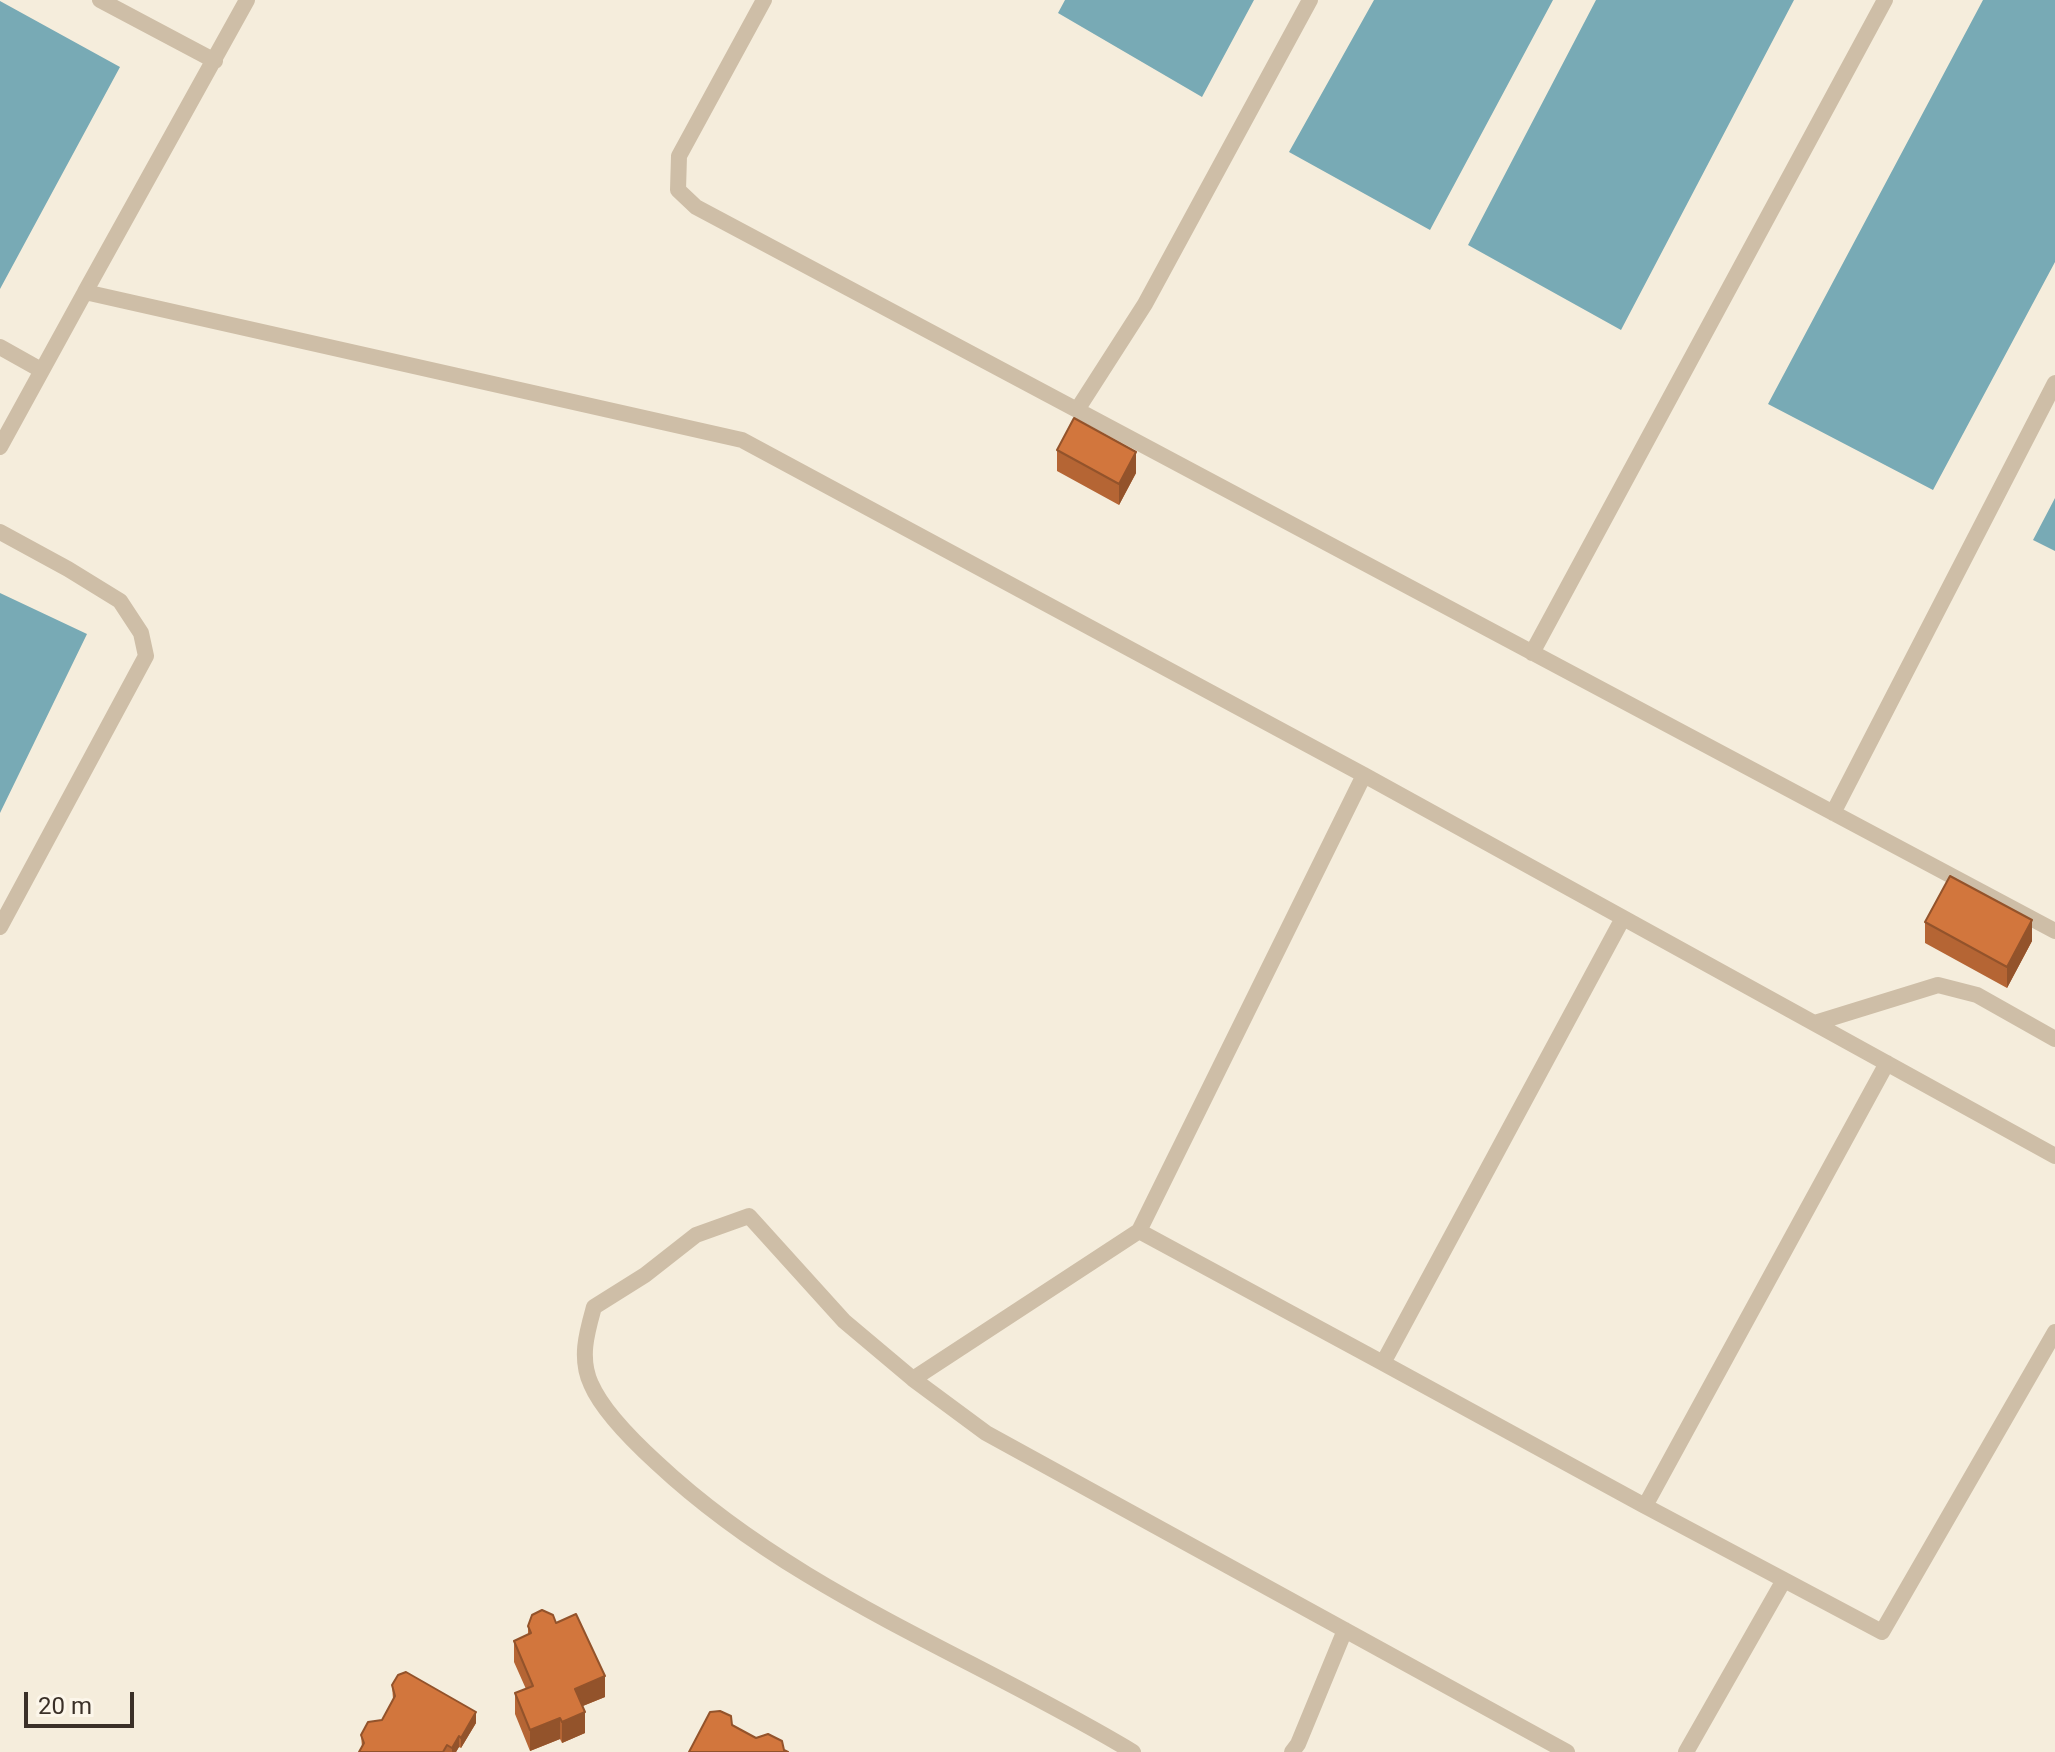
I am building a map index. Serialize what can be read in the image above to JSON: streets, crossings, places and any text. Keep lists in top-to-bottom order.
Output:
{
  "scale_bar": "20 m"
}
